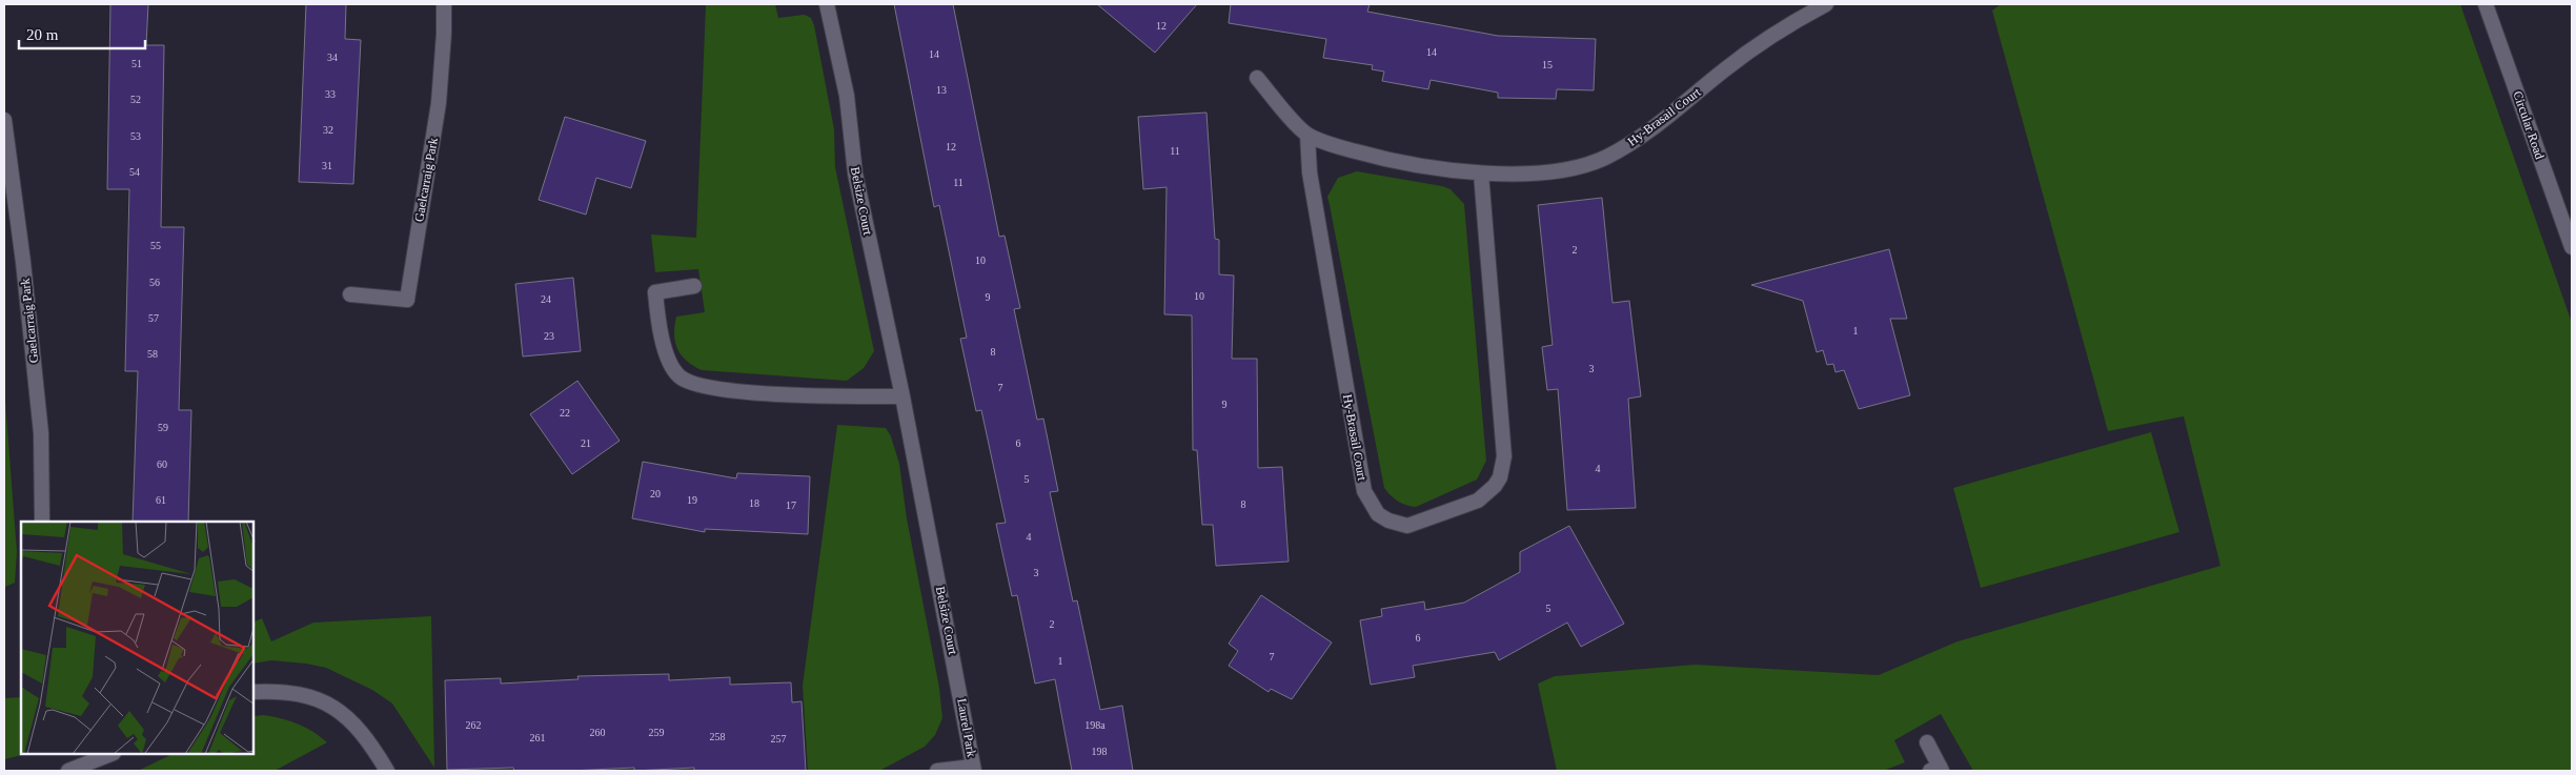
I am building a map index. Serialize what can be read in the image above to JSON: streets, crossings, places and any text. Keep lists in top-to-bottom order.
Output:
{
  "streets": {
    "street": [
      "Hy-Brasail Court",
      "Circular Road",
      "Gaelcarraig Park",
      "Belsize Court",
      "Laurel Park"
    ]
  },
  "crossings": [
    ["Belsize Court", "Laurel Park"]
  ],
  "house_numbers": [
    "12",
    "14",
    "14",
    "34",
    "51",
    "15",
    "13",
    "33",
    "52",
    "32",
    "53",
    "12",
    "11",
    "31",
    "54",
    "11",
    "55",
    "2",
    "10",
    "56",
    "10",
    "9",
    "24",
    "57",
    "1",
    "23",
    "8",
    "58",
    "3",
    "7",
    "9",
    "22",
    "59",
    "21",
    "6",
    "60",
    "4",
    "5",
    "20",
    "61",
    "19",
    "18",
    "8",
    "17",
    "4",
    "3",
    "5",
    "2",
    "6",
    "7",
    "1",
    "262",
    "198a",
    "260",
    "259",
    "258",
    "261",
    "257",
    "198"
  ],
  "scale_bar": "20 m"
}
